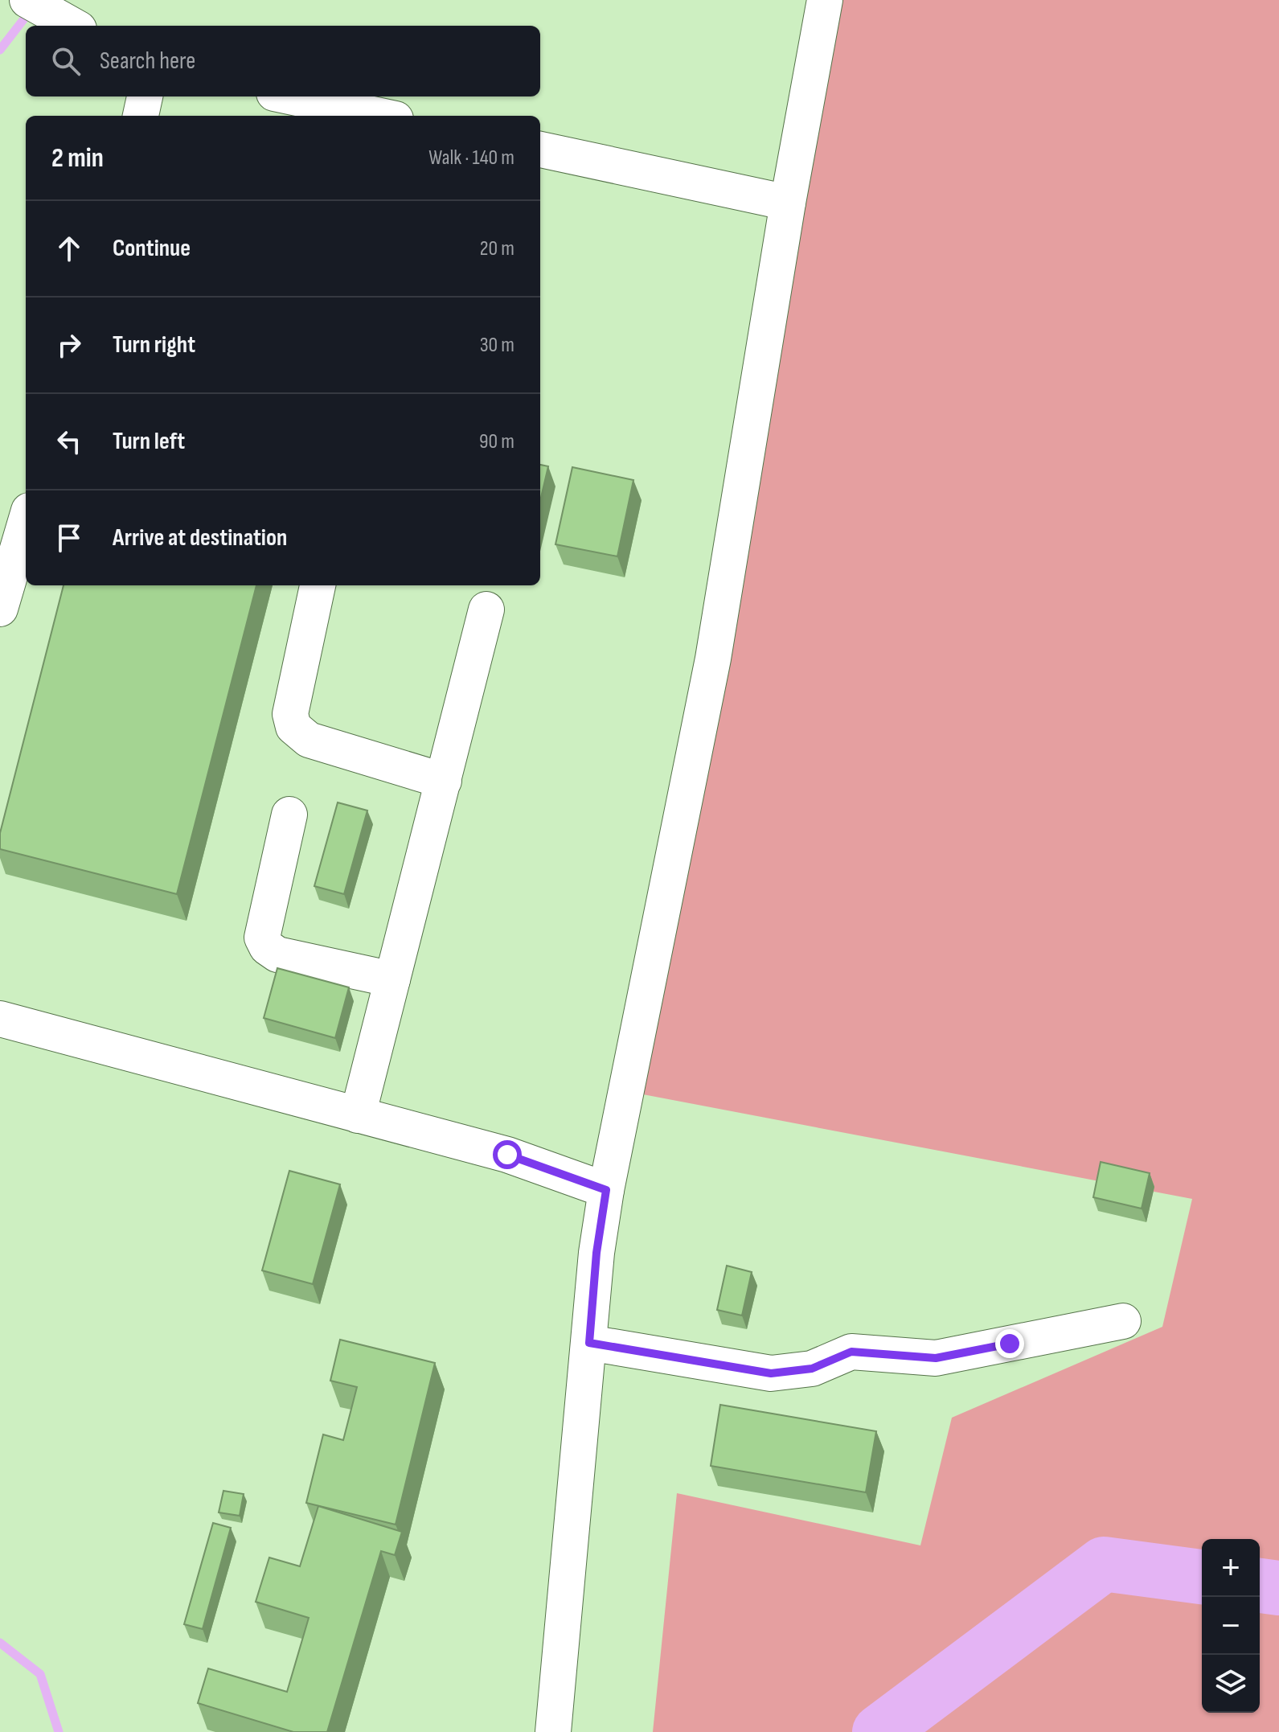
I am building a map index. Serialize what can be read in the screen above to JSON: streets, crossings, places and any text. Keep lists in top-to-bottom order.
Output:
{
  "page": {
    "search": "Search here",
    "heading": ["2 min", "Walk · 140 m"],
    "list": [
      ["Continue", "20 m"],
      ["Turn right", "30 m"],
      ["Turn left", "90 m"],
      "Arrive at destination"
    ],
    "map_buttons": ["+", "−"]
  }
}
